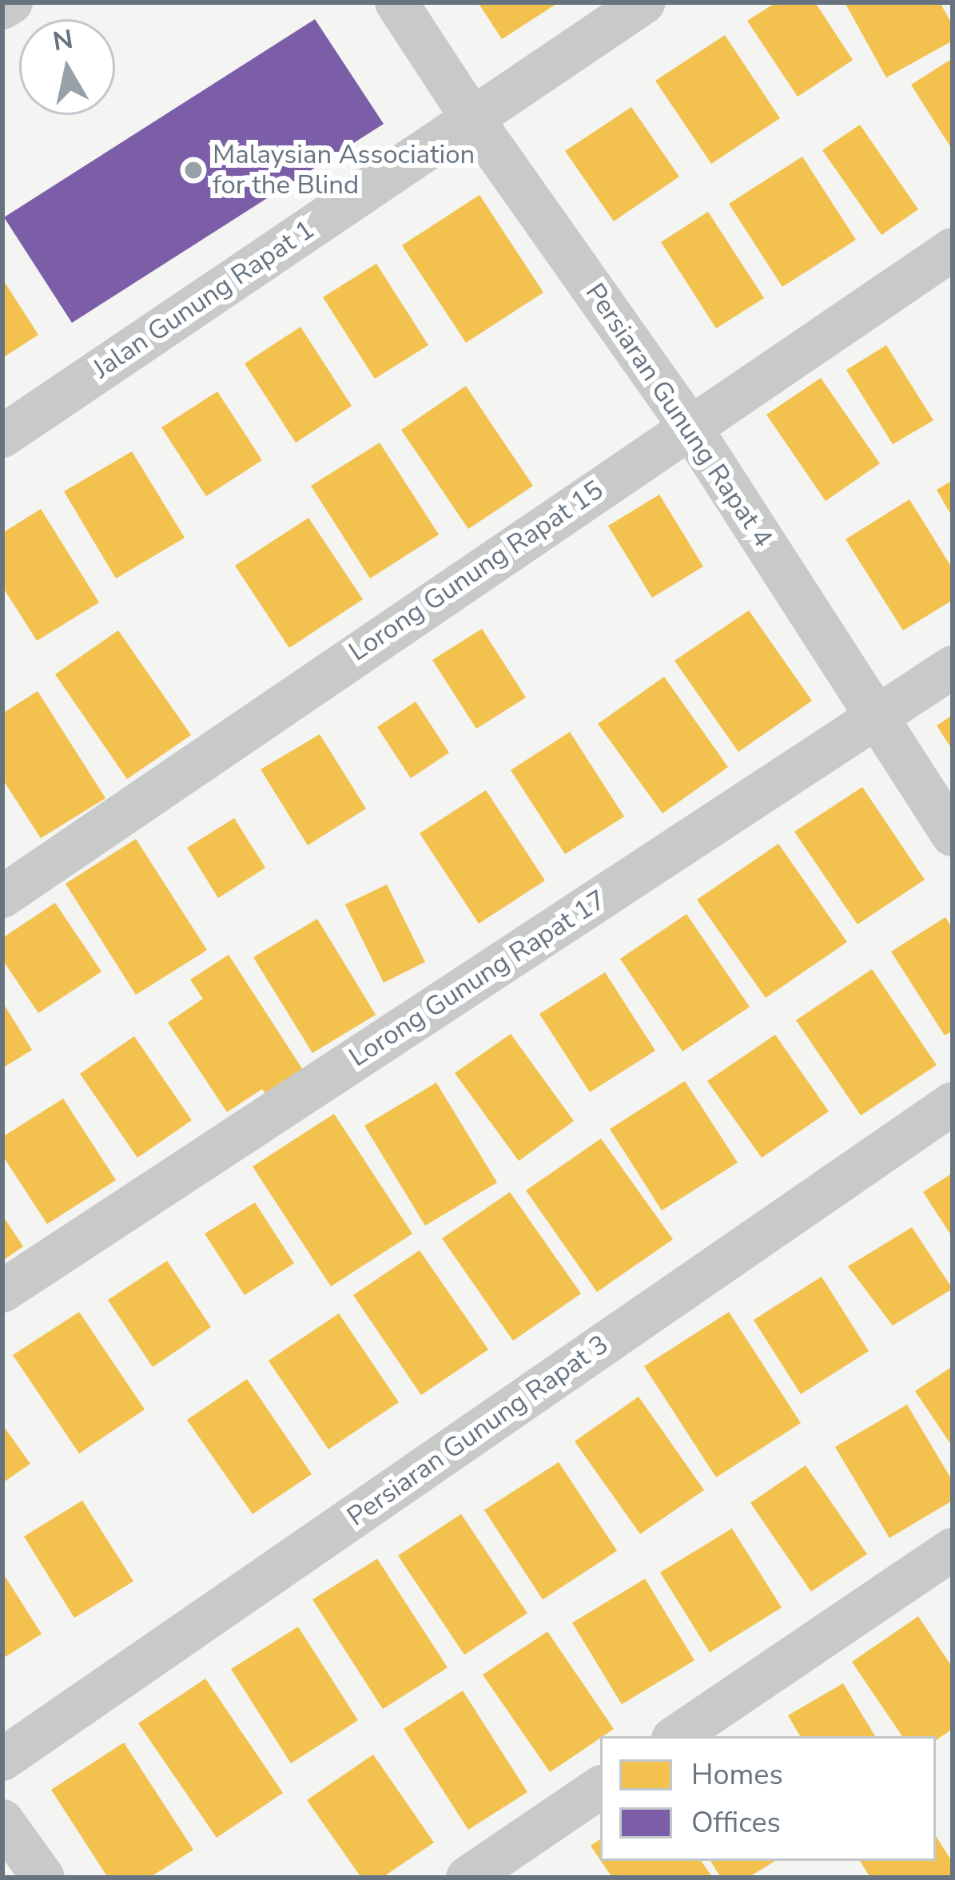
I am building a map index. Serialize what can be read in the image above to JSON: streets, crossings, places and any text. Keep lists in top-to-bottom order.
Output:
{
  "streets": {
    "street": [
      "Jalan Gunung Rapat 1",
      "Persiaran Gunung Rapat 4",
      "Lorong Gunung Rapat 15",
      "Lorong Gunung Rapat 17",
      "Persiaran Gunung Rapat 3"
    ]
  },
  "crossings": [
    ["Jalan Gunung Rapat 1", "Persiaran Gunung Rapat 4"],
    ["Persiaran Gunung Rapat 4", "Lorong Gunung Rapat 15"],
    ["Persiaran Gunung Rapat 4", "Lorong Gunung Rapat 17"]
  ],
  "places": ["Malaysian Association for the Blind"],
  "legend": ["Homes", "Offices"],
  "north": "top"
}
